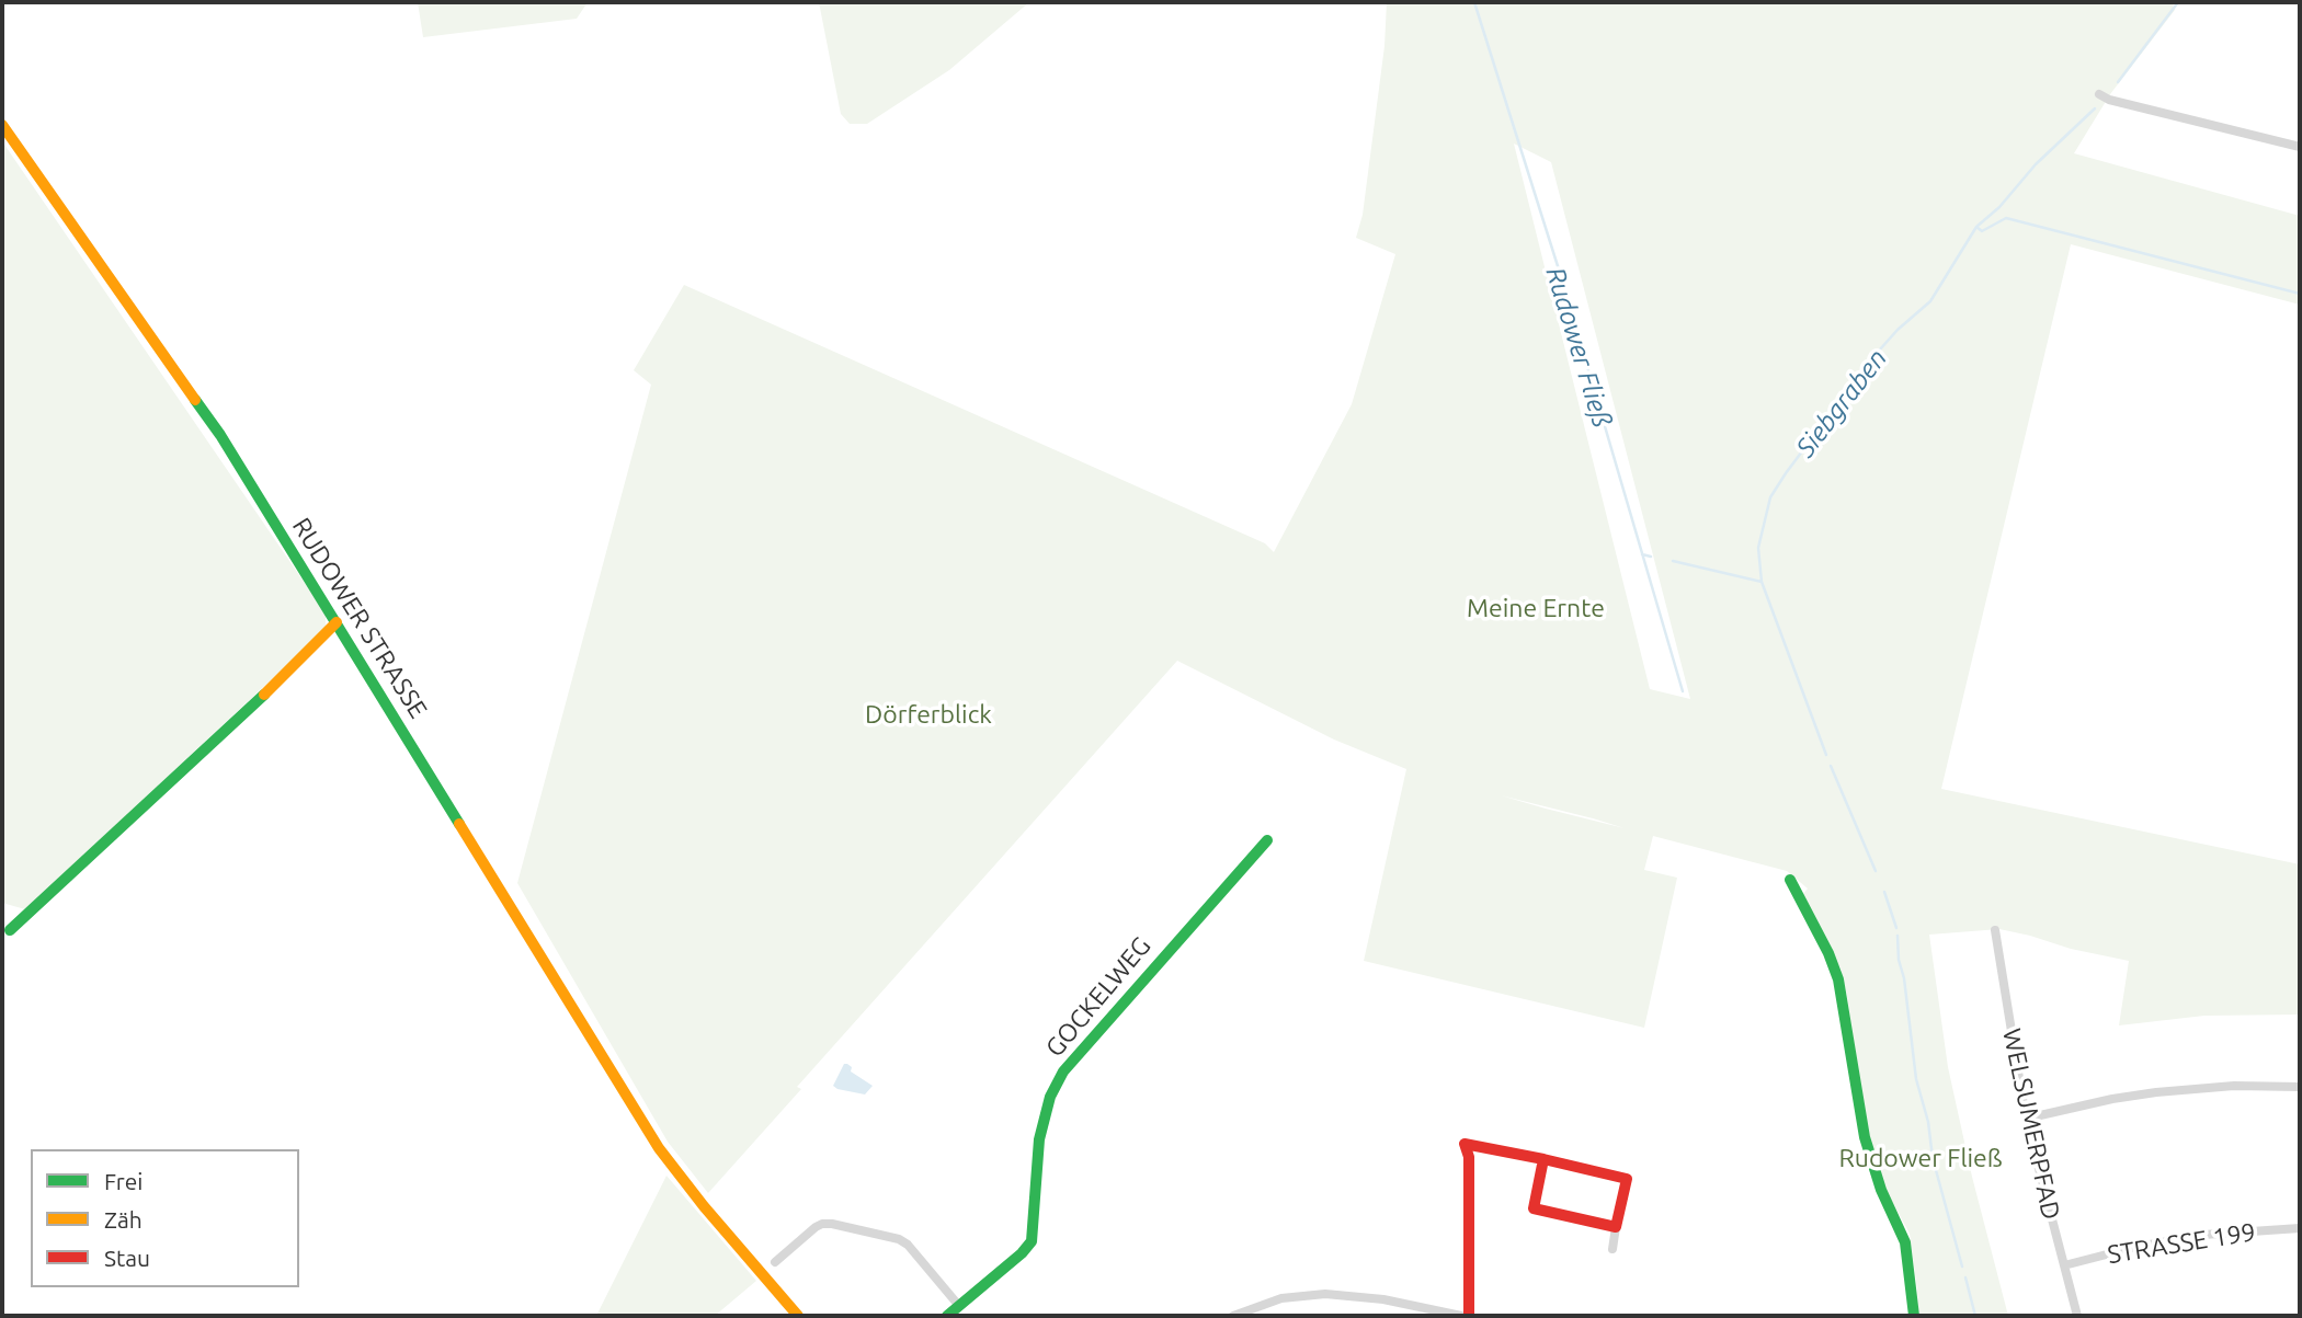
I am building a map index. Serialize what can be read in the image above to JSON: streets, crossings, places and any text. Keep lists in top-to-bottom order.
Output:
{
  "streets": {
    "street": [
      "RUDOWER STRASSE",
      "GOCKELWEG",
      "WELSUMERPFAD",
      "STRASSE 199"
    ]
  },
  "crossings": [
    ["WELSUMERPFAD", "STRASSE 199"]
  ],
  "water": ["Rudower Fließ", "Siebgraben"],
  "parks": ["Meine Ernte", "Dörferblick", "Rudower Fließ"],
  "legend": ["Frei", "Zäh", "Stau"]
}
